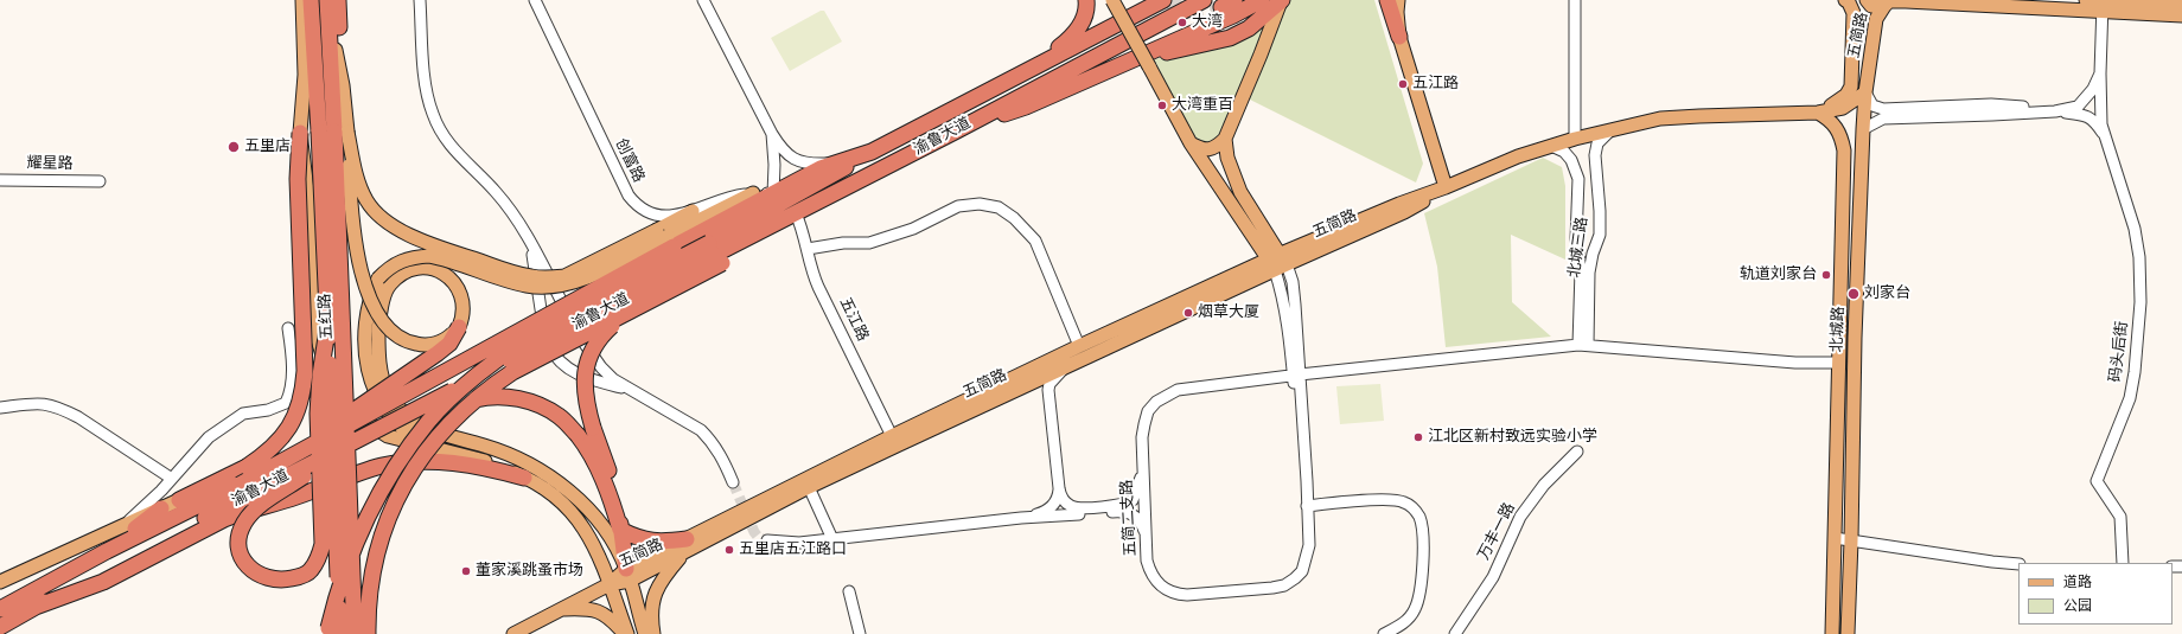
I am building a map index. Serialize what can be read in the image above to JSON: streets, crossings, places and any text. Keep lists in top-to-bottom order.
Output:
{
  "streets": {
    "highway": ["渝鲁大道", "五红路"],
    "main road": ["五简路", "北城路"],
    "street": [
      "创富路",
      "耀星路",
      "北城三路",
      "五江路",
      "码头后街",
      "五简二支路",
      "万丰一路"
    ]
  },
  "crossings": [
    ["五简路", "北城三路"],
    ["五简路", "五江路"],
    ["五简路", "北城路"],
    ["五简路", "码头后街"],
    ["五简路", "五简二支路"],
    ["渝鲁大道", "创富路"],
    ["渝鲁大道", "五江路"]
  ],
  "places": [
    "大湾",
    "五江路",
    "大湾重百",
    "五里店",
    "轨道刘家台",
    "刘家台",
    "烟草大厦",
    "江北区新村致远实验小学",
    "五里店五江路口",
    "董家溪跳蚤市场"
  ],
  "legend": ["道路", "公园"]
}
